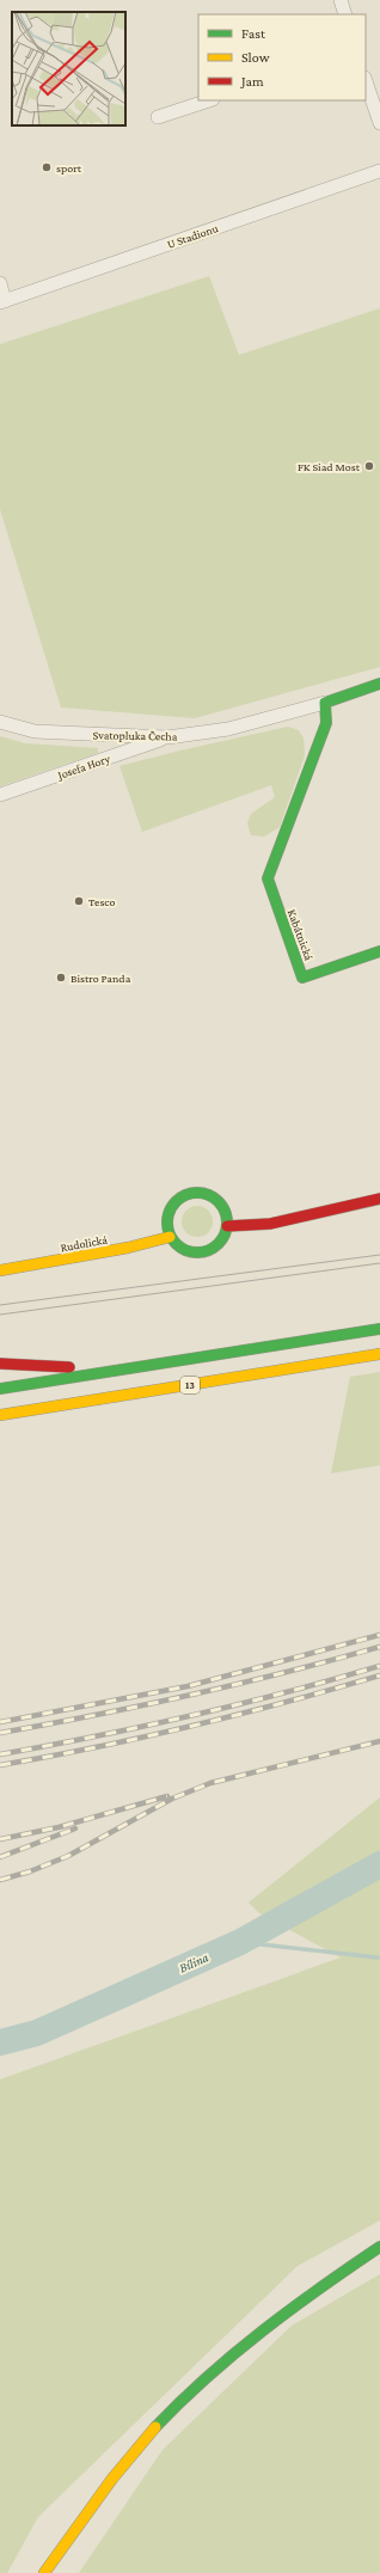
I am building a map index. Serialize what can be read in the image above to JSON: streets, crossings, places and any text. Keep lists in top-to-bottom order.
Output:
{
  "streets": {
    "main road": [
      "Svatopluka Čecha",
      "Kabátnická",
      "Rudolická",
      "13"
    ],
    "street": ["U Stadionu", "Josefa Hory"]
  },
  "crossings": [
    ["Svatopluka Čecha", "Josefa Hory"],
    ["Svatopluka Čecha", "Kabátnická"]
  ],
  "water": ["Bílina"],
  "places": [
    "sport",
    "FK Siad Most",
    "Tesco",
    "Bistro Panda"
  ],
  "legend": ["Fast", "Slow", "Jam"]
}
